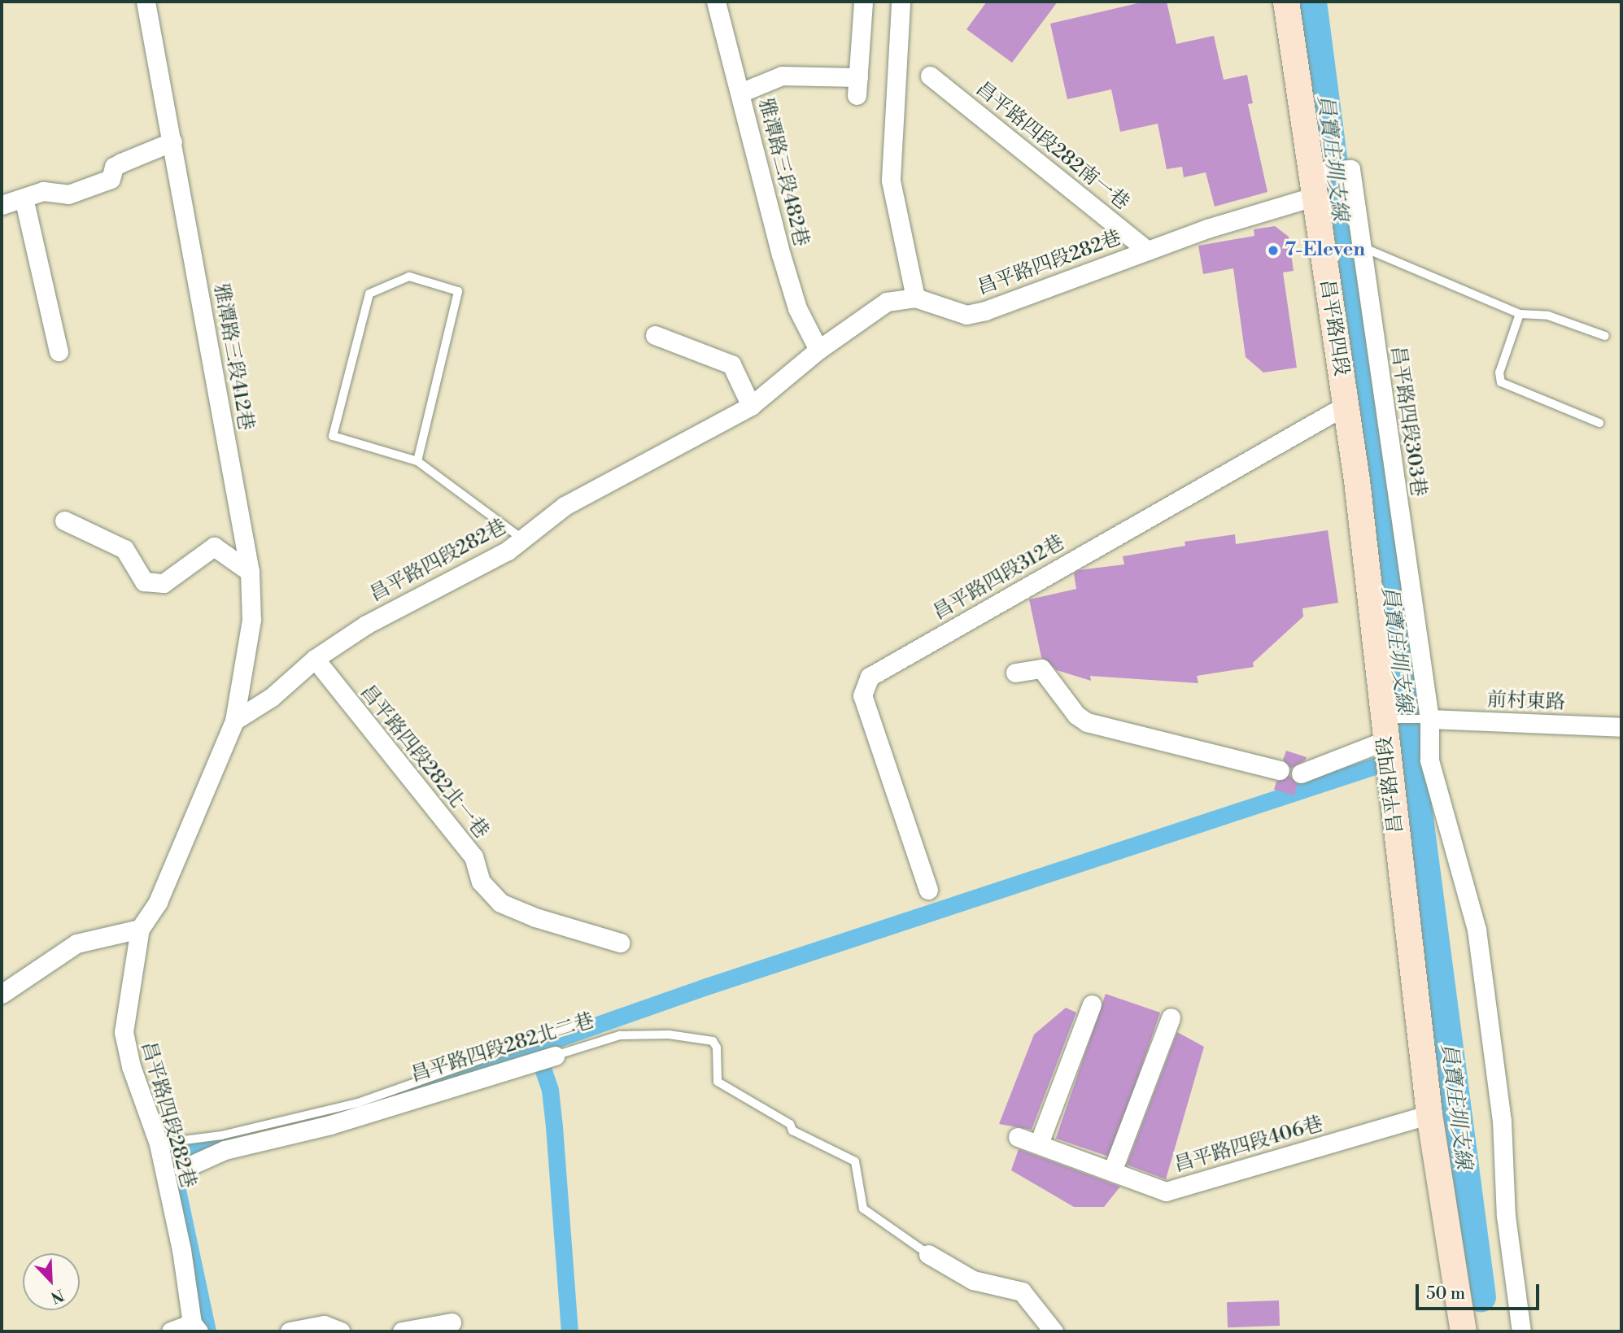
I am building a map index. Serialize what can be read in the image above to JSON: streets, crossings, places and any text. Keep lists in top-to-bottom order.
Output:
{
  "streets": {
    "street": [
      "昌平路四段282南一巷",
      "雅潭路三段482巷",
      "昌平路四段282巷",
      "昌平路四段",
      "雅潭路三段412巷",
      "昌平路四段303巷",
      "昌平路四段312巷",
      "前村東路",
      "昌平路四段282北一巷",
      "昌平路四段282北二巷",
      "昌平路四段406巷"
    ]
  },
  "crossings": [
    ["昌平路四段282南一巷", "昌平路四段282巷"],
    ["雅潭路三段482巷", "昌平路四段282巷"],
    ["昌平路四段282巷", "昌平路四段"],
    ["昌平路四段282巷", "雅潭路三段412巷"],
    ["昌平路四段282巷", "昌平路四段303巷"],
    ["昌平路四段282巷", "昌平路四段282北一巷"],
    ["昌平路四段282巷", "昌平路四段282北二巷"],
    ["昌平路四段", "昌平路四段303巷"],
    ["昌平路四段", "昌平路四段312巷"],
    ["昌平路四段", "昌平路四段406巷"],
    ["昌平路四段303巷", "前村東路"]
  ],
  "water": ["員寶庄圳支線"],
  "places": ["7-Eleven"],
  "scale_bar": "50 m",
  "north": "bottom right"
}
